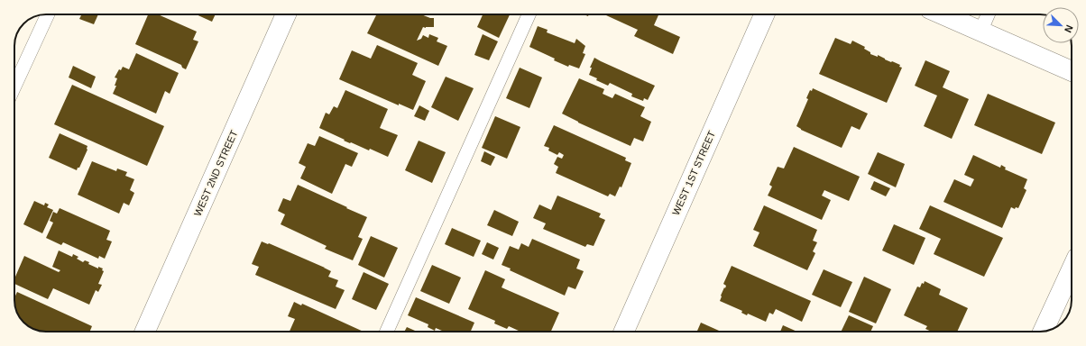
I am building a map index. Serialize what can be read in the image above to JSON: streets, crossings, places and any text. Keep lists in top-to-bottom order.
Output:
{
  "streets": {
    "street": ["WEST 2ND STREET", "WEST 1ST STREET"]
  },
  "north": "bottom right"
}
